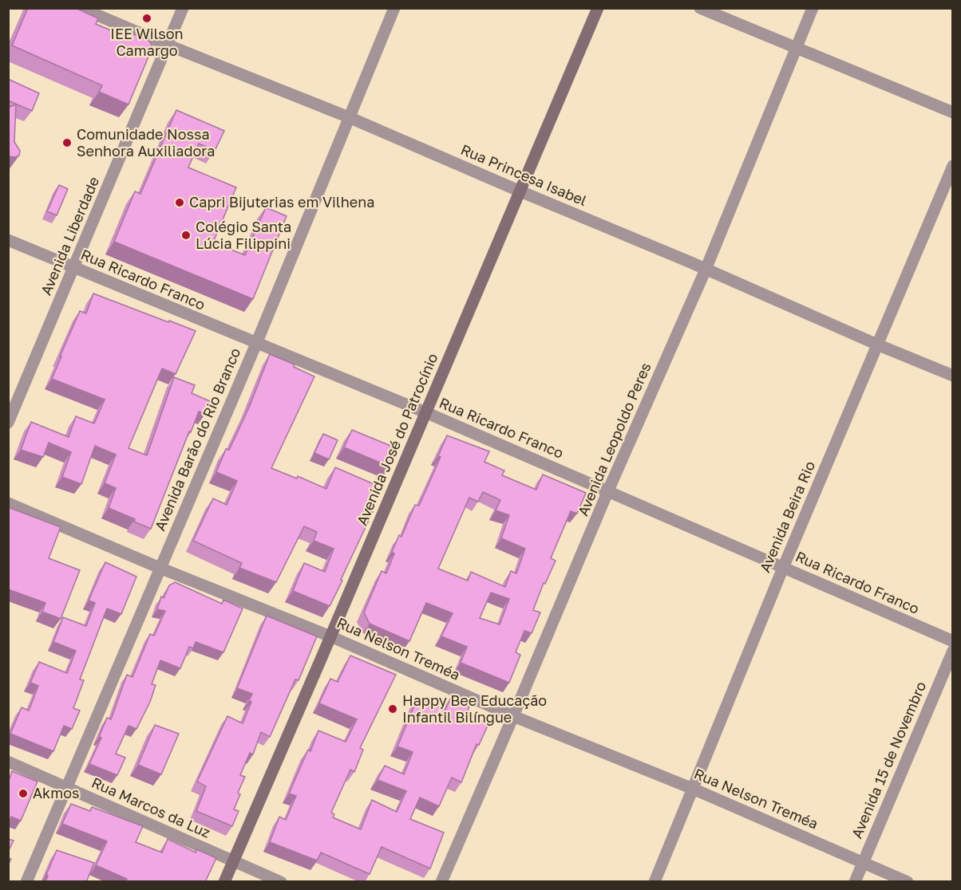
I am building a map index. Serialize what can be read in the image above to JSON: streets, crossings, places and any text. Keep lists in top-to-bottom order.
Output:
{
  "streets": {
    "street": [
      "Rua Princesa Isabel",
      "Avenida Liberdade",
      "Rua Ricardo Franco",
      "Avenida Barão do Rio Branco",
      "Avenida José do Patrocínio",
      "Avenida Leopoldo Peres",
      "Avenida Beira Rio",
      "Rua Nelson Treméa",
      "Avenida 15 de Novembro",
      "Rua Marcos da Luz"
    ]
  },
  "crossings": [
    ["Rua Princesa Isabel", "Avenida Liberdade"],
    ["Rua Princesa Isabel", "Avenida Barão do Rio Branco"],
    ["Rua Princesa Isabel", "Avenida José do Patrocínio"],
    ["Rua Princesa Isabel", "Avenida Leopoldo Peres"],
    ["Rua Princesa Isabel", "Avenida Beira Rio"],
    ["Avenida Liberdade", "Rua Ricardo Franco"],
    ["Rua Ricardo Franco", "Avenida Barão do Rio Branco"],
    ["Rua Ricardo Franco", "Avenida José do Patrocínio"],
    ["Rua Ricardo Franco", "Avenida Leopoldo Peres"],
    ["Rua Ricardo Franco", "Avenida Beira Rio"],
    ["Avenida Barão do Rio Branco", "Rua Nelson Treméa"],
    ["Avenida Barão do Rio Branco", "Rua Marcos da Luz"],
    ["Avenida José do Patrocínio", "Rua Nelson Treméa"],
    ["Avenida José do Patrocínio", "Rua Marcos da Luz"],
    ["Avenida Leopoldo Peres", "Rua Nelson Treméa"],
    ["Avenida Beira Rio", "Rua Nelson Treméa"],
    ["Rua Nelson Treméa", "Avenida 15 de Novembro"]
  ],
  "places": [
    "IEE Wilson Camargo",
    "Comunidade Nossa Senhora Auxiliadora",
    "Capri Bijuterias em Vilhena",
    "Colégio Santa Lúcia Filippini",
    "Happy Bee Educação Infantil Bilíngue",
    "Akmos"
  ]
}
